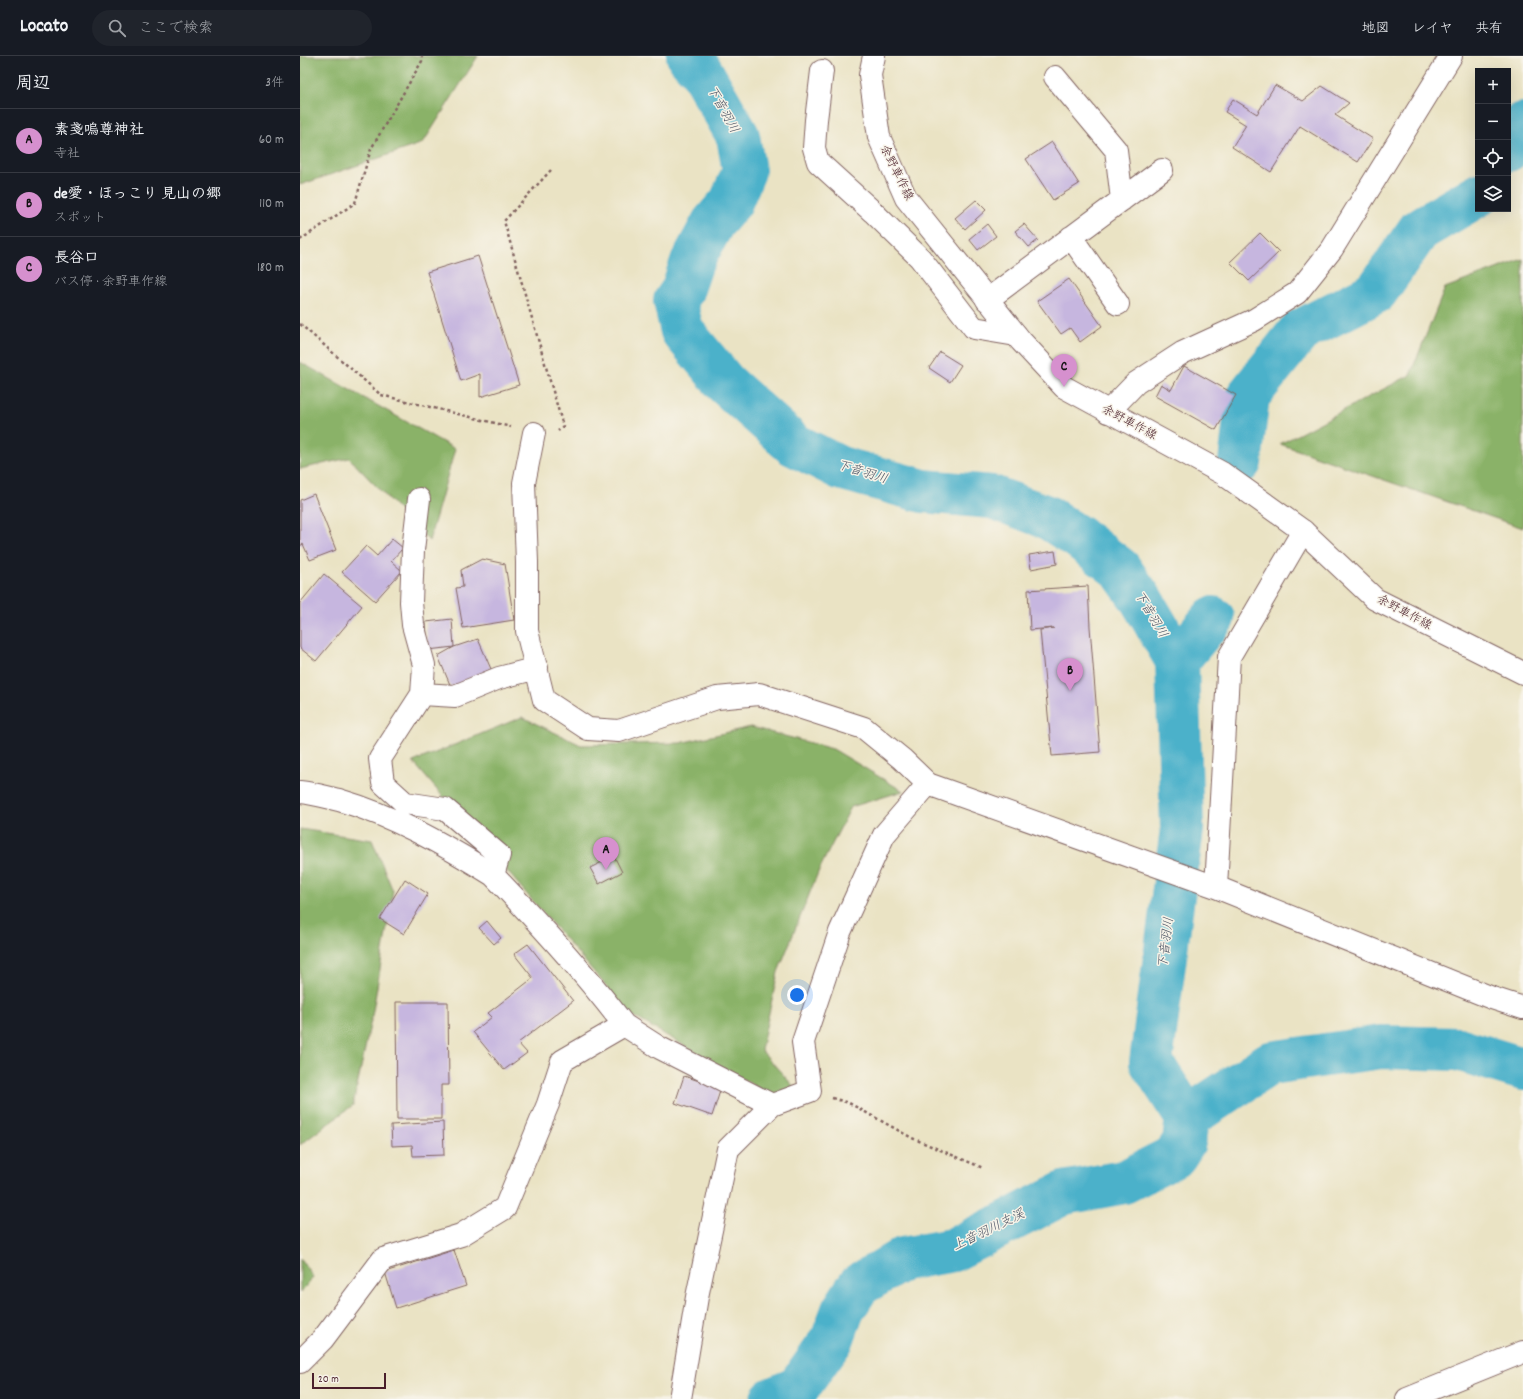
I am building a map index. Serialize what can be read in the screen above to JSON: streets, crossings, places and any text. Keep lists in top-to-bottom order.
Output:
{
  "streets": {
    "street": ["余野車作線"]
  },
  "water": ["下音羽川", "上音羽川支渓"],
  "scale_bar": "20 m",
  "page": {
    "header": "Locato",
    "search": "ここで検索",
    "nav": ["地図", "レイヤ", "共有"],
    "heading": ["周辺", "3件"],
    "map_buttons": ["+", "−"],
    "list": [
      {
        "mark": "A",
        "name": "素戔嗚尊神社",
        "note": "寺社",
        "value": "60 m"
      },
      {
        "mark": "B",
        "name": "de愛・ほっこり 見山の郷",
        "note": "スポット",
        "value": "110 m"
      },
      {
        "mark": "C",
        "name": "長谷口",
        "note": "バス停 · 余野車作線",
        "value": "180 m"
      }
    ],
    "pins": ["C", "B", "A"],
    "scale": "20 m"
  }
}
